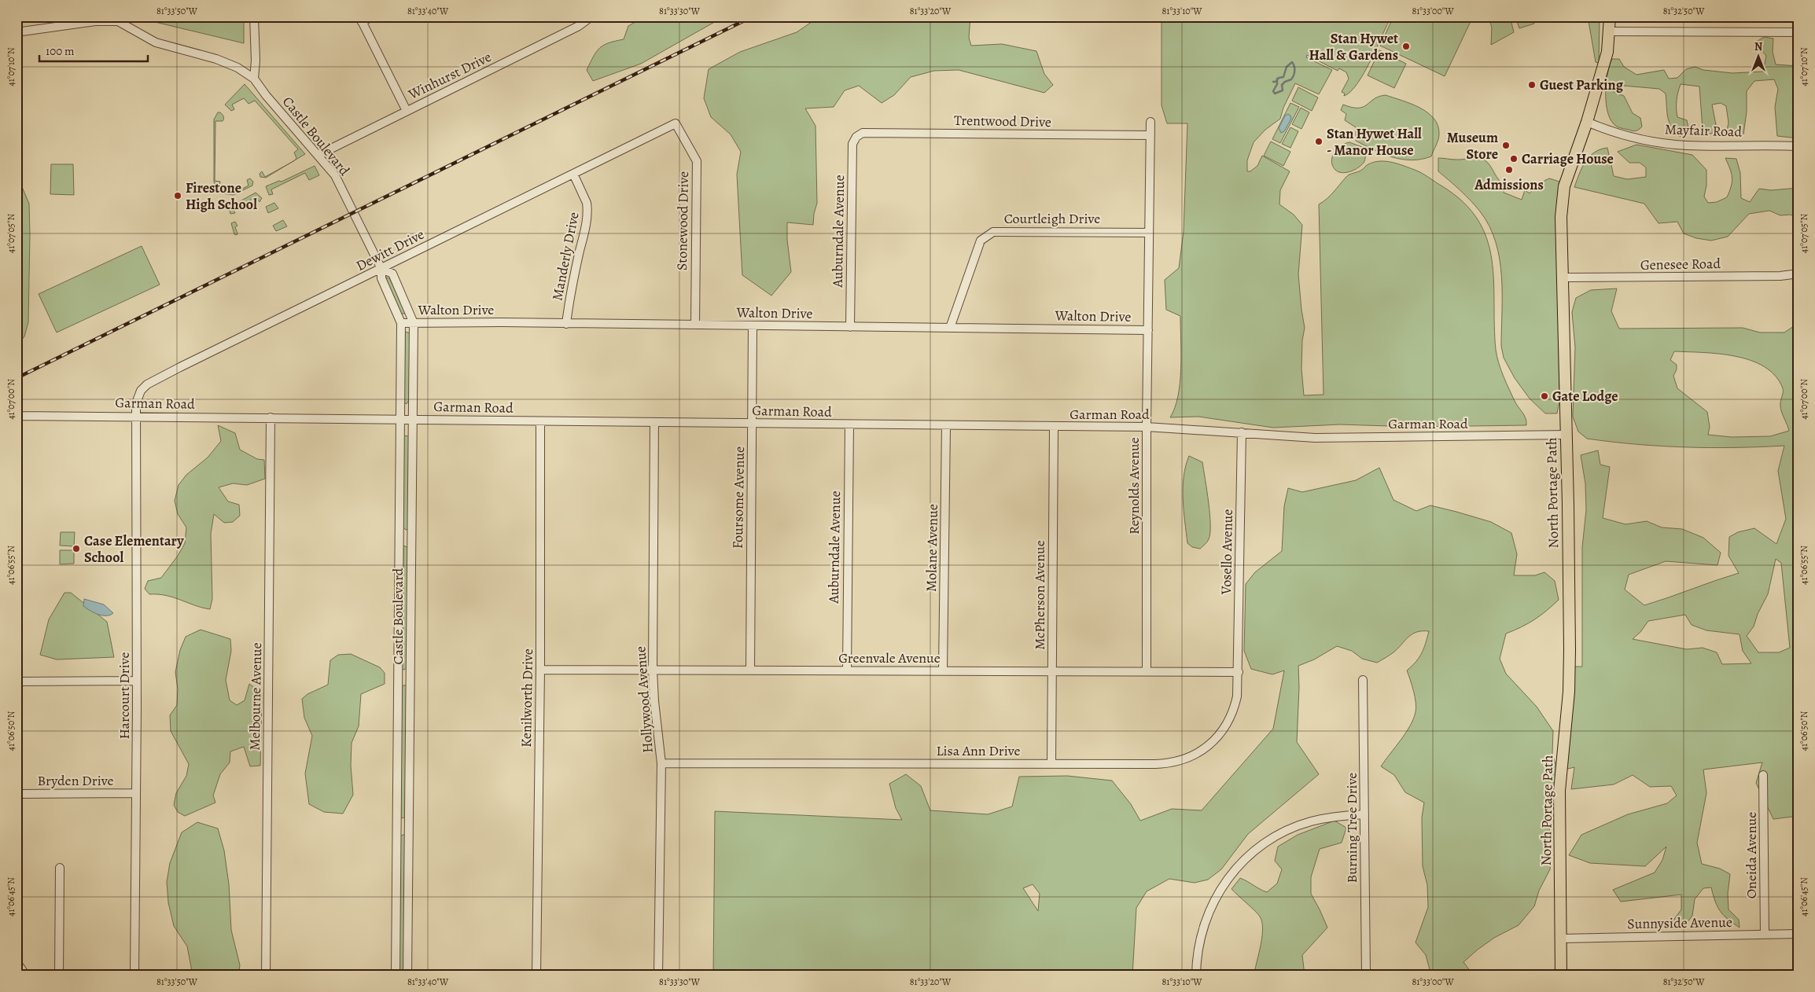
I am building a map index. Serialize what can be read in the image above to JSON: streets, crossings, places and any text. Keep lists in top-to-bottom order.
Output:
{
  "streets": {
    "main road": ["North Portage Path"],
    "street": [
      "Winhurst Drive",
      "Trentwood Drive",
      "Mayfair Road",
      "Castle Boulevard",
      "Courtleigh Drive",
      "Stonewood Drive",
      "Auburndale Avenue",
      "Dewitt Drive",
      "Manderly Drive",
      "Genesee Road",
      "Walton Drive",
      "Garman Road",
      "Reynolds Avenue",
      "Foursome Avenue",
      "Molane Avenue",
      "Vosello Avenue",
      "McPherson Avenue",
      "Greenvale Avenue",
      "Harcourt Drive",
      "Melbourne Avenue",
      "Kenilworth Drive",
      "Hollywood Avenue",
      "Lisa Ann Drive",
      "Bryden Drive",
      "Burning Tree Drive",
      "Oneida Avenue",
      "Sunnyside Avenue"
    ]
  },
  "crossings": [
    ["Winhurst Drive", "Castle Boulevard"],
    ["Trentwood Drive", "Auburndale Avenue"],
    ["Trentwood Drive", "Reynolds Avenue"],
    ["Mayfair Road", "North Portage Path"],
    ["Castle Boulevard", "Dewitt Drive"],
    ["Castle Boulevard", "Walton Drive"],
    ["Castle Boulevard", "Garman Road"],
    ["Courtleigh Drive", "Walton Drive"],
    ["Courtleigh Drive", "Reynolds Avenue"],
    ["Stonewood Drive", "Dewitt Drive"],
    ["Stonewood Drive", "Walton Drive"],
    ["Auburndale Avenue", "Walton Drive"],
    ["Auburndale Avenue", "Garman Road"],
    ["Auburndale Avenue", "Greenvale Avenue"],
    ["Dewitt Drive", "Manderly Drive"],
    ["Dewitt Drive", "Garman Road"],
    ["Dewitt Drive", "Harcourt Drive"],
    ["Manderly Drive", "Walton Drive"],
    ["Genesee Road", "North Portage Path"],
    ["Walton Drive", "Reynolds Avenue"],
    ["Walton Drive", "Foursome Avenue"],
    ["Garman Road", "Reynolds Avenue"],
    ["Garman Road", "North Portage Path"],
    ["Garman Road", "Foursome Avenue"],
    ["Garman Road", "Molane Avenue"],
    ["Garman Road", "Vosello Avenue"],
    ["Garman Road", "McPherson Avenue"],
    ["Garman Road", "Harcourt Drive"],
    ["Garman Road", "Melbourne Avenue"],
    ["Garman Road", "Kenilworth Drive"],
    ["Garman Road", "Hollywood Avenue"],
    ["Reynolds Avenue", "Greenvale Avenue"],
    ["North Portage Path", "Sunnyside Avenue"],
    ["Foursome Avenue", "Greenvale Avenue"],
    ["Molane Avenue", "Greenvale Avenue"],
    ["Vosello Avenue", "Greenvale Avenue"],
    ["Vosello Avenue", "Lisa Ann Drive"],
    ["McPherson Avenue", "Greenvale Avenue"],
    ["McPherson Avenue", "Lisa Ann Drive"],
    ["Greenvale Avenue", "Kenilworth Drive"],
    ["Greenvale Avenue", "Hollywood Avenue"],
    ["Greenvale Avenue", "Lisa Ann Drive"],
    ["Harcourt Drive", "Bryden Drive"],
    ["Hollywood Avenue", "Lisa Ann Drive"],
    ["Oneida Avenue", "Sunnyside Avenue"]
  ],
  "places": [
    "Stan Hywet Hall & Gardens",
    "Guest Parking",
    "Stan Hywet Hall - Manor House",
    "Museum Store",
    "Carriage House",
    "Admissions",
    "Firestone High School",
    "Gate Lodge",
    "Case Elementary School"
  ],
  "scale_bar": "100 m",
  "north": "top",
  "coordinates": [
    "81°33'50\"W",
    "81°33'40\"W",
    "81°33'30\"W",
    "81°33'20\"W",
    "81°33'10\"W",
    "81°33'00\"W",
    "81°32'50\"W",
    "41°07'10\"N",
    "41°07'05\"N",
    "41°07'00\"N",
    "41°06'55\"N",
    "41°06'50\"N",
    "41°06'45\"N"
  ]
}
